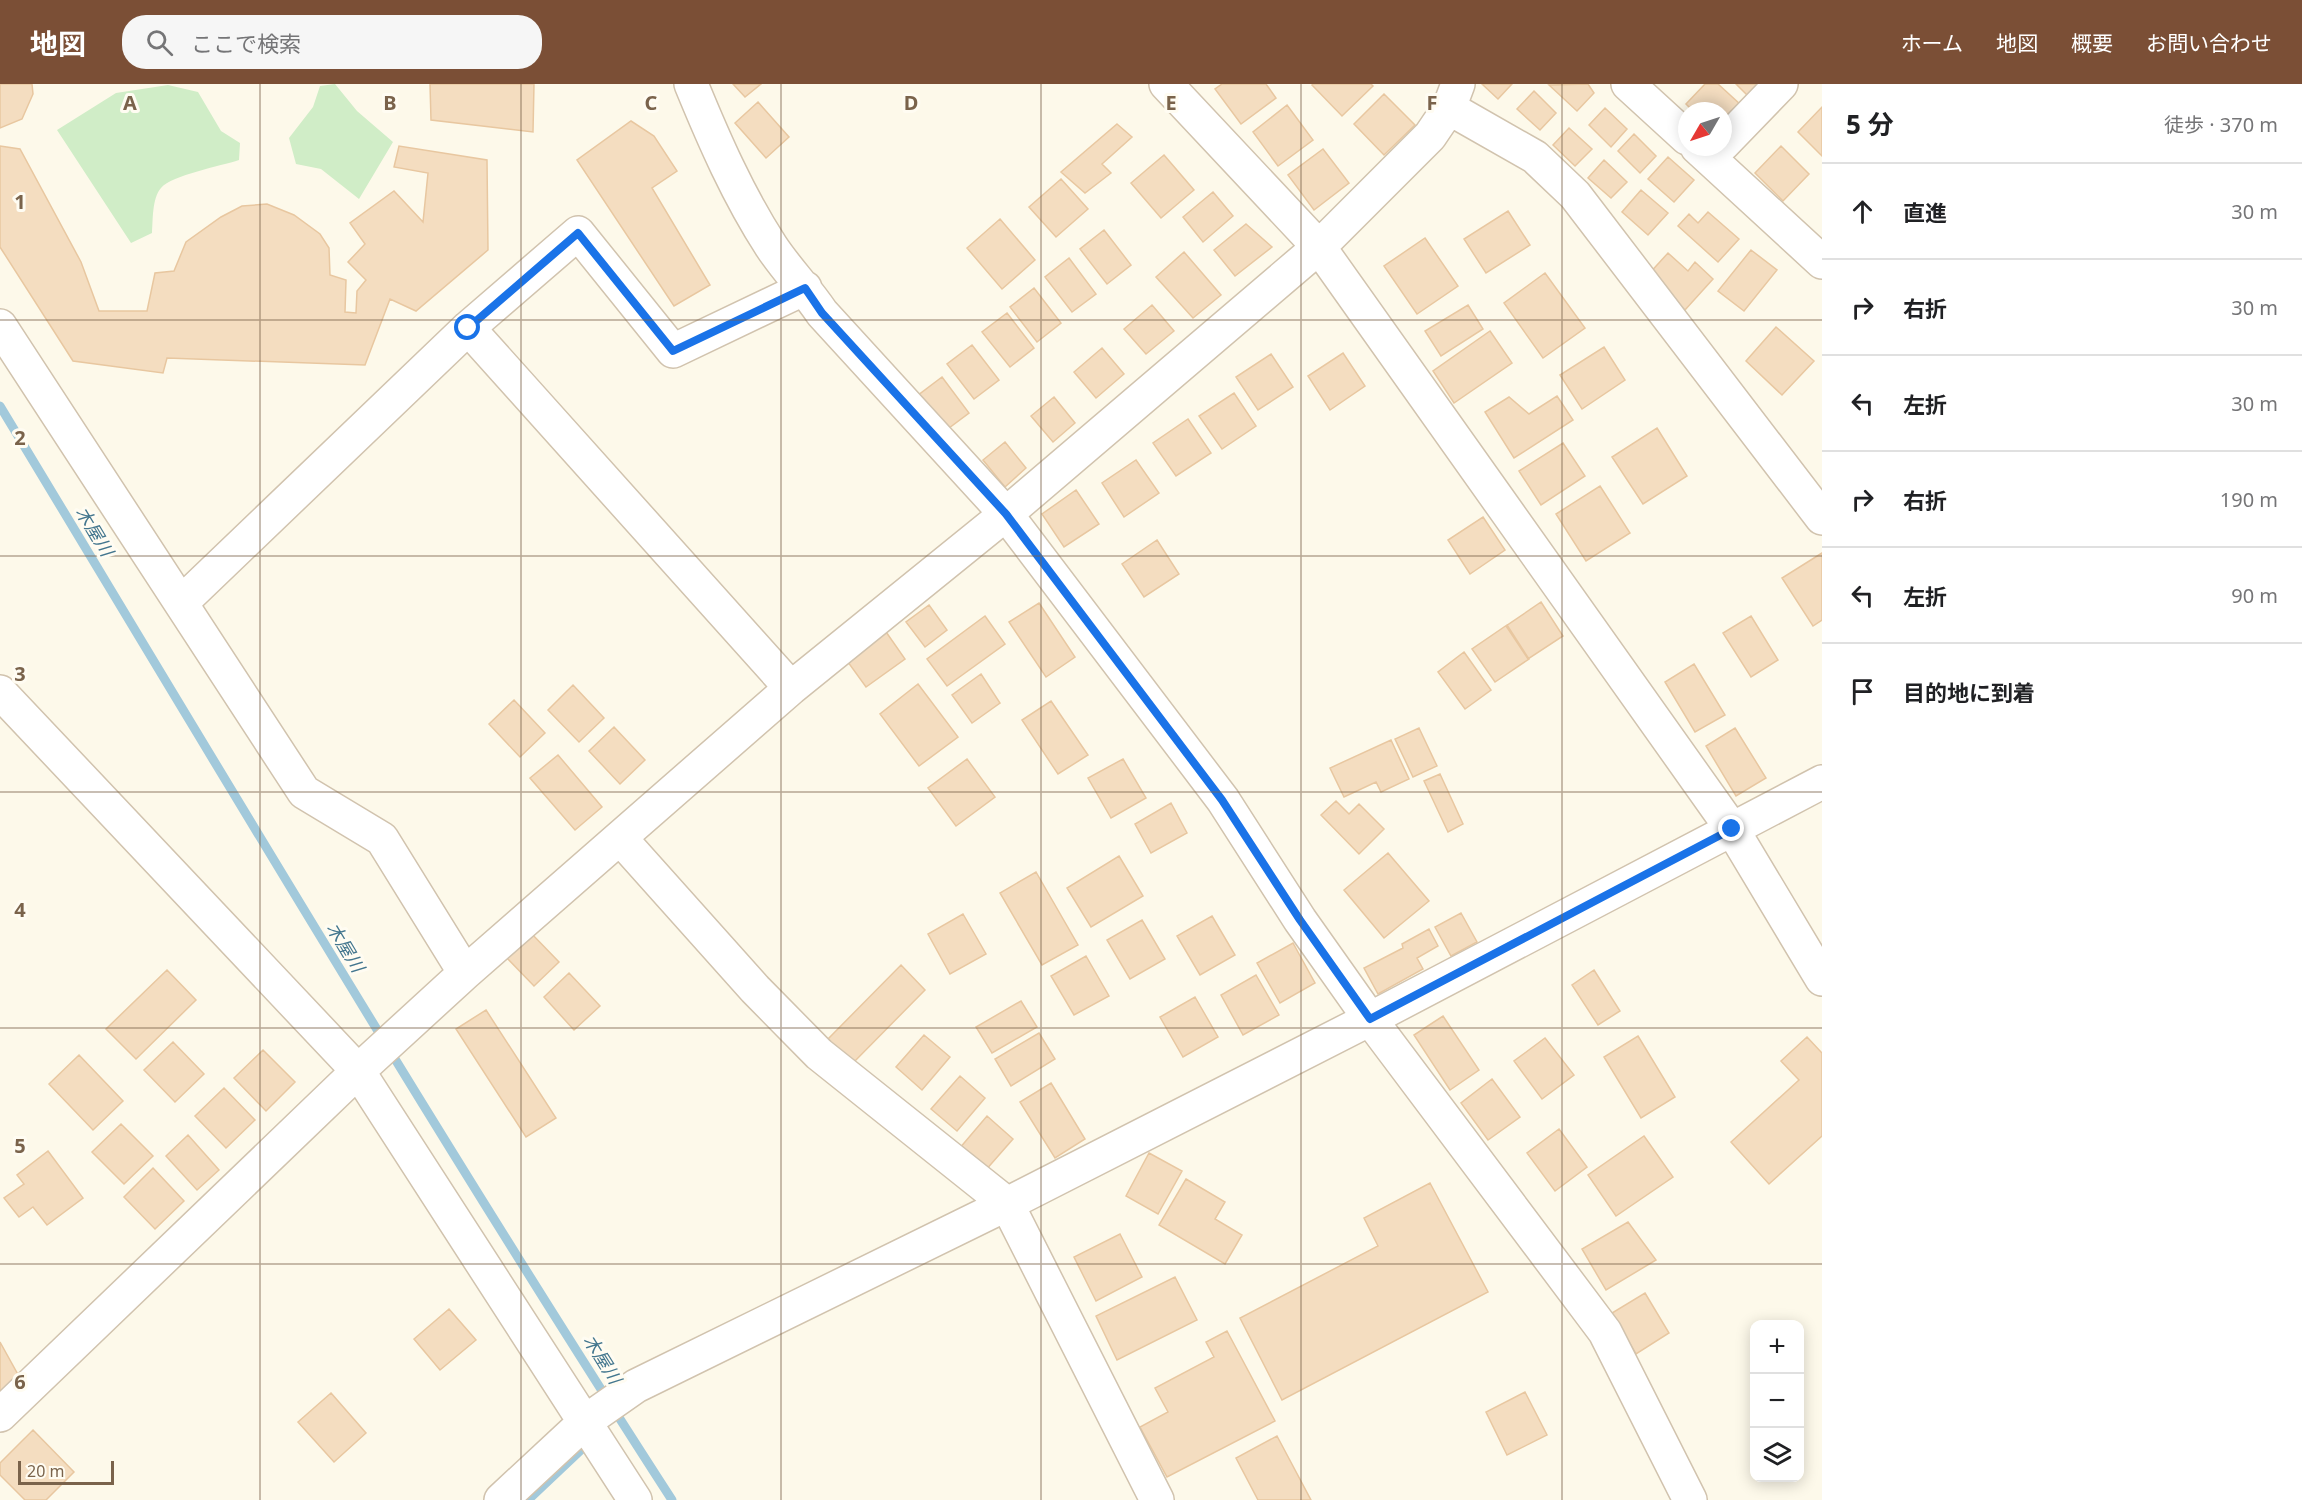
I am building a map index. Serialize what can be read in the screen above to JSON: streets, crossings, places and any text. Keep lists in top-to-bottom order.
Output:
{
  "water": ["木屋川"],
  "scale_bar": "20 m",
  "north": "bottom left",
  "page": {
    "header": "地図",
    "search": "ここで検索",
    "nav": [
      "ホーム",
      "地図",
      "概要",
      "お問い合わせ"
    ],
    "heading": ["5 分", "徒歩 · 370 m"],
    "list": [
      ["直進", "30 m"],
      ["右折", "30 m"],
      ["左折", "30 m"],
      ["右折", "190 m"],
      ["左折", "90 m"],
      "目的地に到着"
    ],
    "map_buttons": ["+", "−"],
    "scale": "20 m"
  },
  "grid": {
    "columns": [
      "A",
      "B",
      "C",
      "D",
      "E",
      "F"
    ],
    "rows": [
      "1",
      "2",
      "3",
      "4",
      "5",
      "6"
    ]
  }
}
